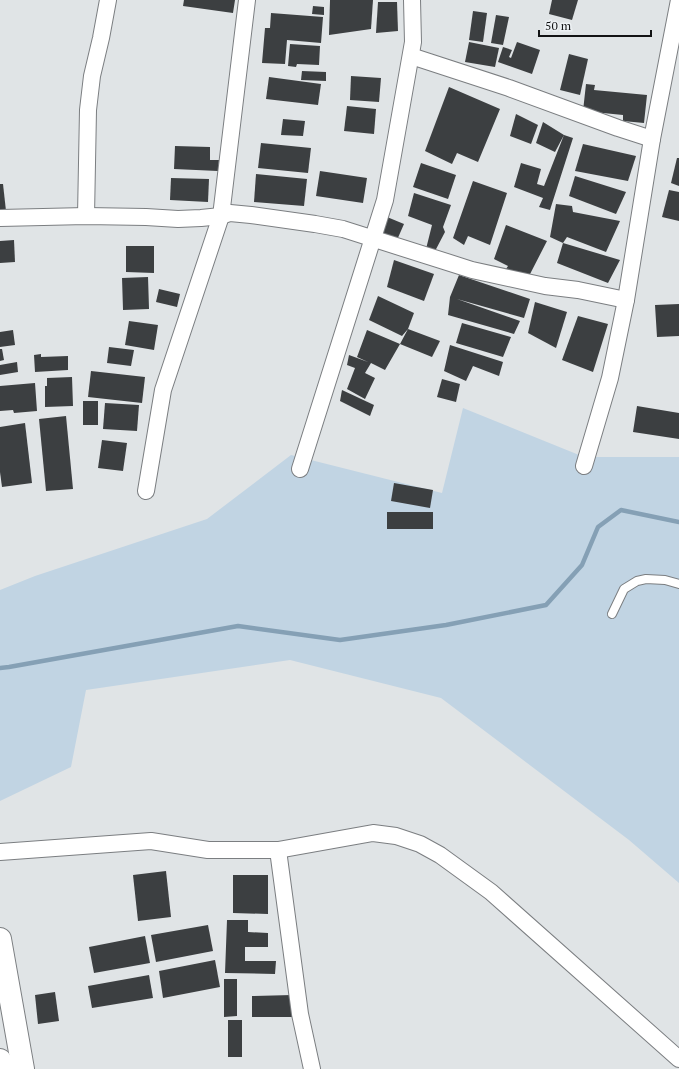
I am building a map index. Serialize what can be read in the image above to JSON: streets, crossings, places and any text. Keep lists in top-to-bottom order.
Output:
{
  "scale_bar": "50 m"
}
